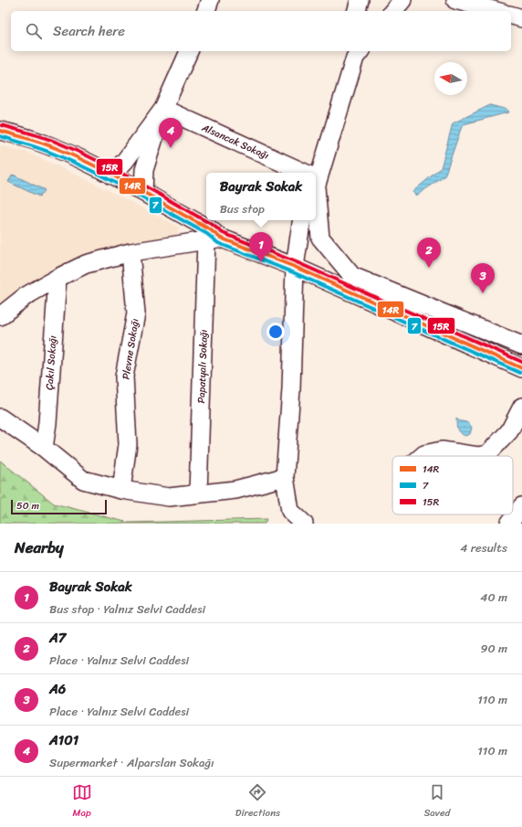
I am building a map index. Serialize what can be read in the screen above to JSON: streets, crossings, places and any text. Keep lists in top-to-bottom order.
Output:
{
  "streets": {
    "street": [
      "Alsancak Sokağı",
      "Plevne Sokağı",
      "Çakıl Sokağı",
      "Papatyalı Sokağı"
    ]
  },
  "lines": ["transit line 15R", "transit line 14R", "transit line 7"],
  "legend": ["14R", "7", "15R"],
  "scale_bar": "50 m",
  "north": "left",
  "page": {
    "search": "Search here",
    "pins": [
      "4",
      "1",
      "2",
      "3"
    ],
    "popup": ["Bayrak Sokak", "Bus stop"],
    "scale": "50 m",
    "heading": ["Nearby", "4 results"],
    "list": [
      {
        "mark": "1",
        "name": "Bayrak Sokak",
        "note": "Bus stop · Yalnız Selvi Caddesi",
        "value": "40 m"
      },
      {
        "mark": "2",
        "name": "A7",
        "note": "Place · Yalnız Selvi Caddesi",
        "value": "90 m"
      },
      {
        "mark": "3",
        "name": "A6",
        "note": "Place · Yalnız Selvi Caddesi",
        "value": "110 m"
      },
      {
        "mark": "4",
        "name": "A101",
        "note": "Supermarket · Alparslan Sokağı",
        "value": "110 m"
      }
    ],
    "nav": ["Map", "Directions", "Saved"]
  }
}
